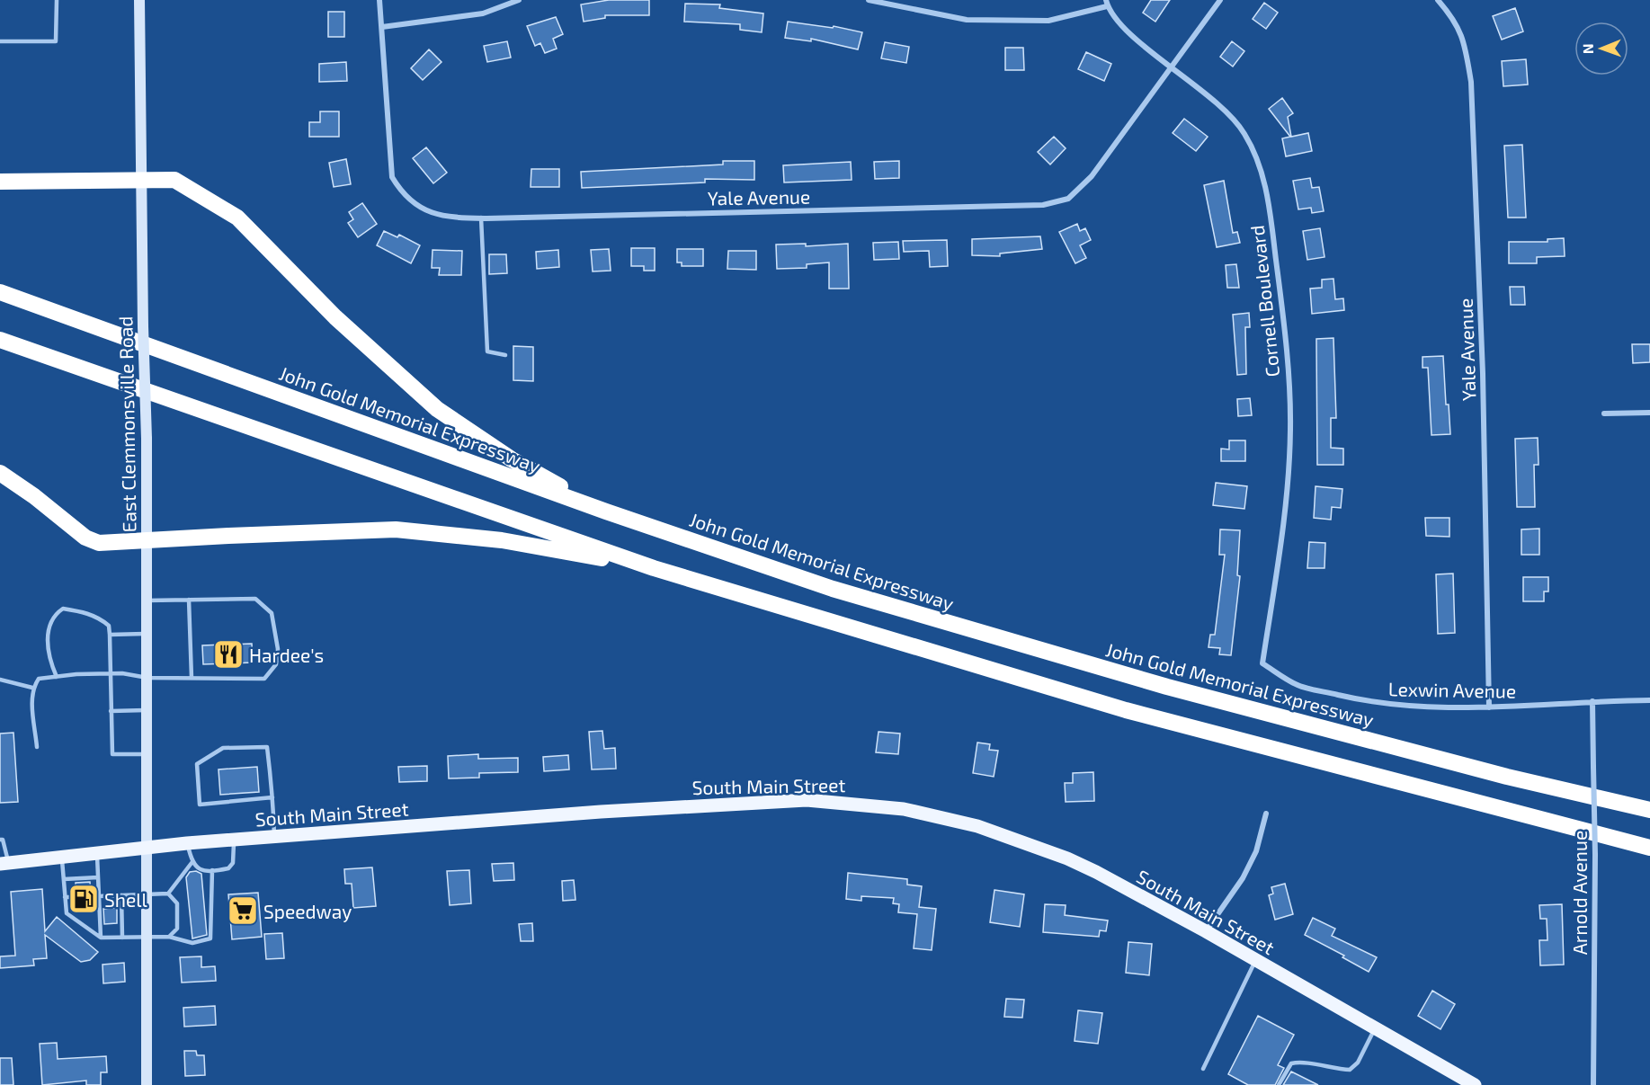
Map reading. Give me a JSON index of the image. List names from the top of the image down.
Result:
{
  "streets": {
    "highway": ["John Gold Memorial Expressway"],
    "main road": ["East Clemmonsville Road", "South Main Street"],
    "street": [
      "Yale Avenue",
      "Cornell Boulevard",
      "Lexwin Avenue",
      "Arnold Avenue"
    ]
  },
  "crossings": [
    ["Yale Avenue", "Cornell Boulevard"],
    ["Yale Avenue", "Lexwin Avenue"],
    ["Cornell Boulevard", "Lexwin Avenue"],
    ["East Clemmonsville Road", "South Main Street"],
    ["Lexwin Avenue", "Arnold Avenue"]
  ],
  "places": {
    "restaurant": ["Hardee's"],
    "fuel station": ["Shell"],
    "supermarket": ["Speedway"]
  },
  "north": "left"
}
